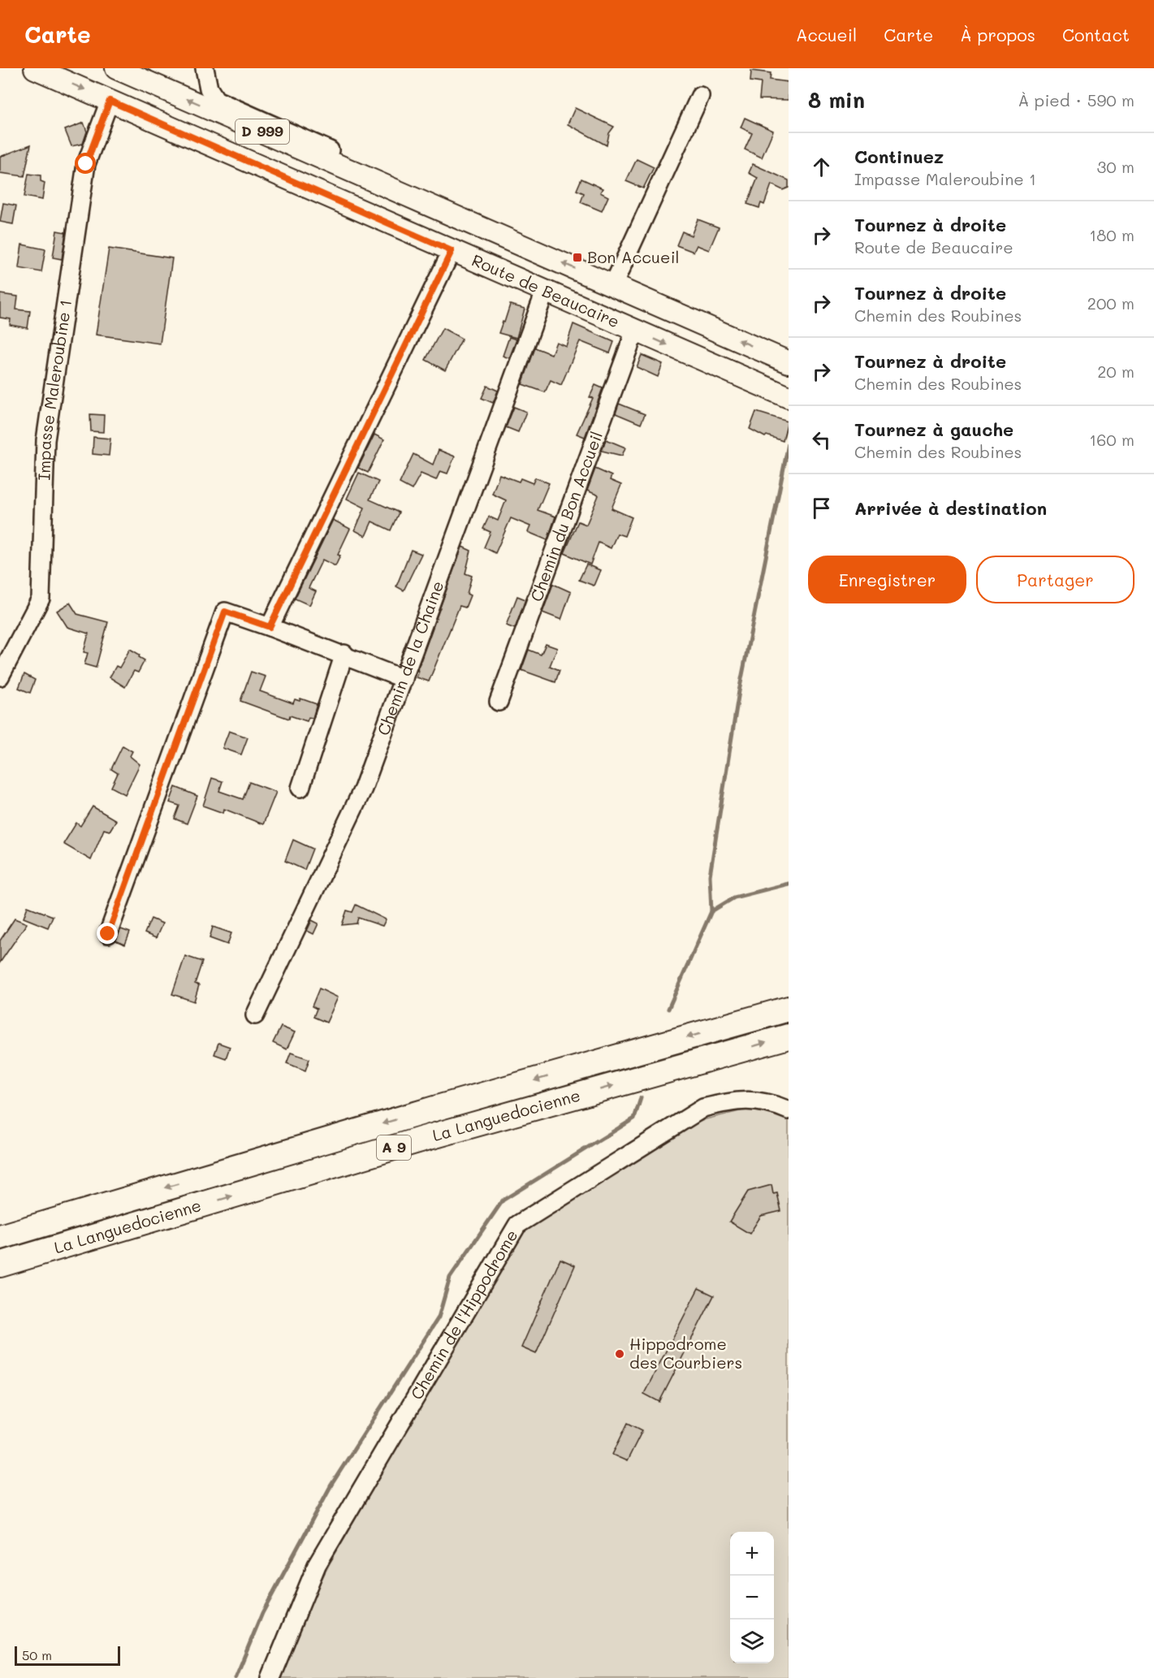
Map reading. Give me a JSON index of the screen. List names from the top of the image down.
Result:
{
  "streets": {
    "highway": ["La Languedocienne", "A 9"],
    "main road": ["D 999", "Route de Beaucaire"],
    "street": [
      "Impasse Maleroubine 1",
      "Chemin du Bon Accueil",
      "Chemin de la Chaine",
      "Chemin de l'Hippodrome"
    ]
  },
  "crossings": [
    ["Route de Beaucaire", "Impasse Maleroubine 1"],
    ["Route de Beaucaire", "Chemin du Bon Accueil"],
    ["Route de Beaucaire", "Chemin de la Chaine"]
  ],
  "places": {
    "transit": ["Bon Accueil"],
    "other": ["Hippodrome des Courbiers"]
  },
  "scale_bar": "50 m",
  "page": {
    "header": "Carte",
    "nav": [
      "Accueil",
      "Carte",
      "À propos",
      "Contact"
    ],
    "heading": ["8 min", "À pied · 590 m"],
    "list": [
      ["Continuez", "Impasse Maleroubine 1", "30 m"],
      ["Tournez à droite", "Route de Beaucaire", "180 m"],
      ["Tournez à droite", "Chemin des Roubines", "200 m"],
      ["Tournez à droite", "Chemin des Roubines", "20 m"],
      ["Tournez à gauche", "Chemin des Roubines", "160 m"],
      "Arrivée à destination"
    ],
    "buttons": ["Enregistrer", "Partager"],
    "map_buttons": ["+", "−"],
    "scale": "50 m"
  }
}
